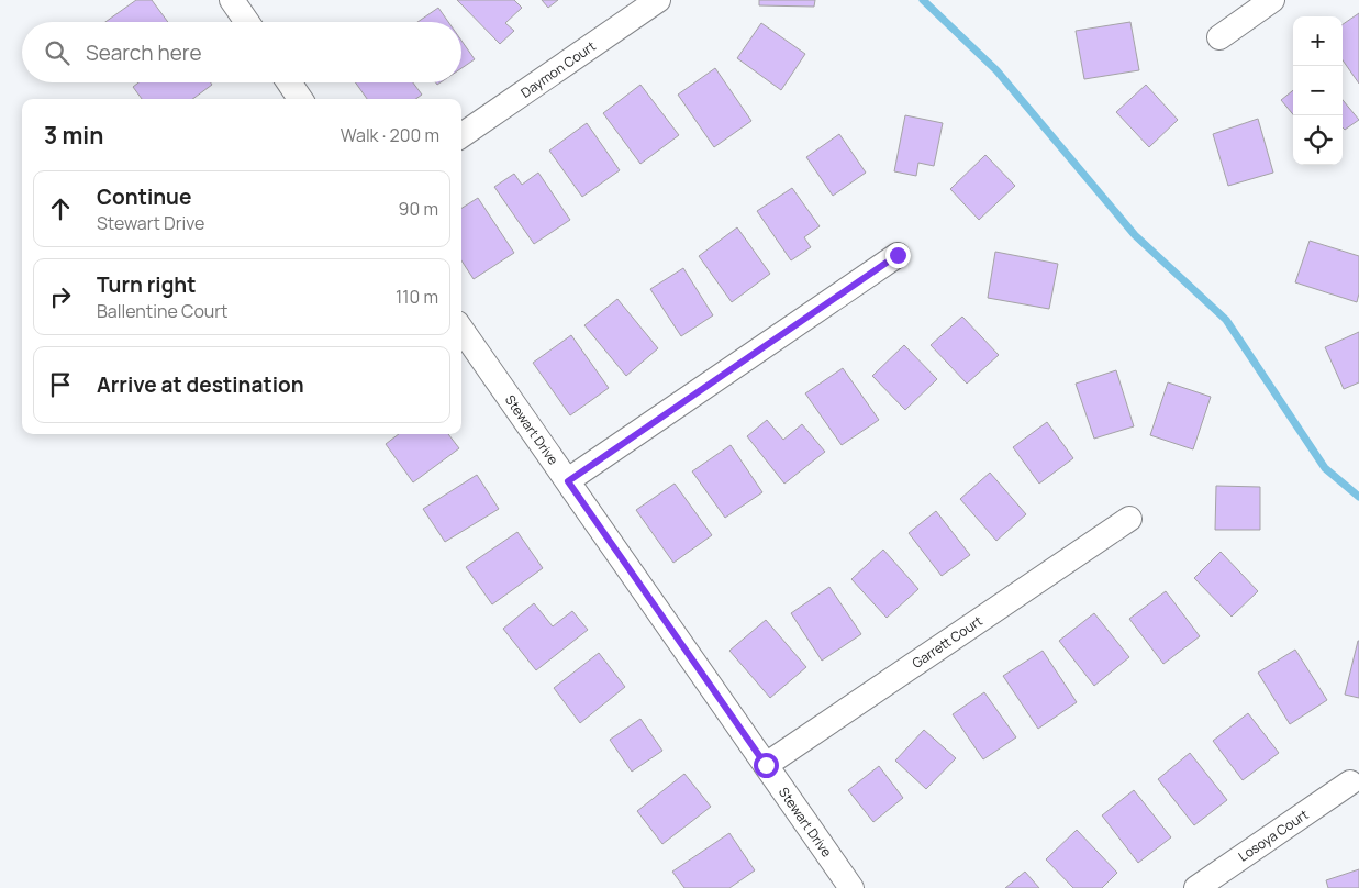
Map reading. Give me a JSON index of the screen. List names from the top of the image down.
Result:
{
  "streets": {
    "street": [
      "Daymon Court",
      "Stewart Drive",
      "Garrett Court",
      "Losoya Court"
    ]
  },
  "crossings": [
    ["Stewart Drive", "Garrett Court"]
  ],
  "page": {
    "map_buttons": ["+", "−"],
    "search": "Search here",
    "heading": ["3 min", "Walk · 200 m"],
    "list": [
      ["Continue", "Stewart Drive", "90 m"],
      ["Turn right", "Ballentine Court", "110 m"],
      "Arrive at destination"
    ]
  }
}
